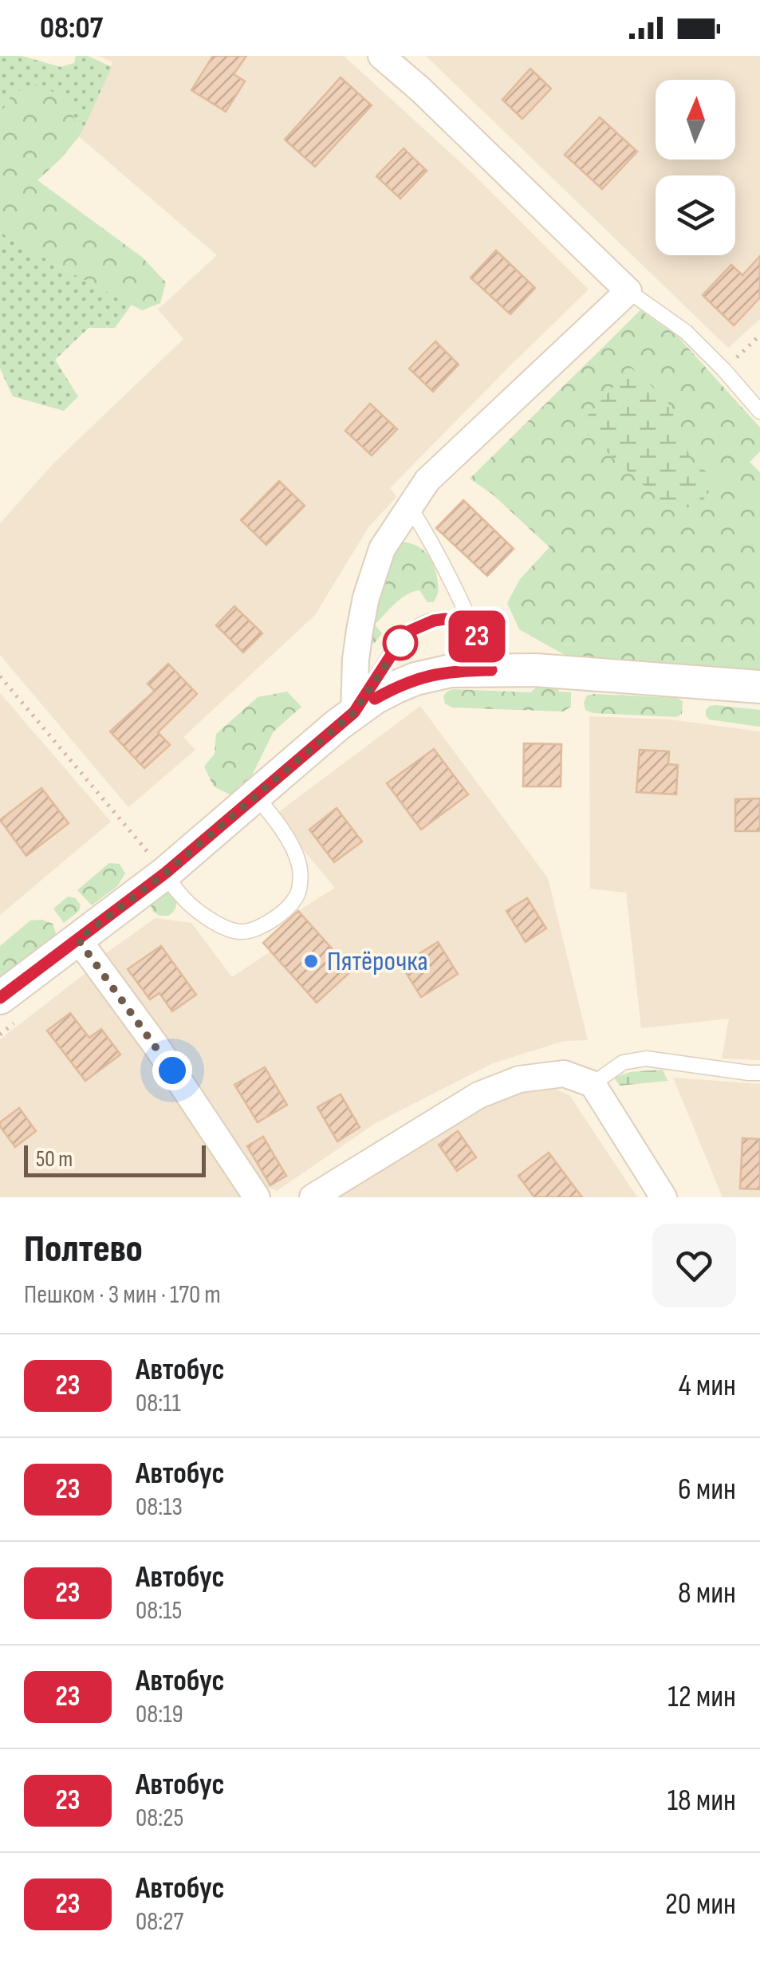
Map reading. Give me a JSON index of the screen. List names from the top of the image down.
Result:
{
  "places": ["Пятёрочка"],
  "lines": ["bus line 23"],
  "scale_bar": "50 m",
  "north": "top",
  "page": {
    "status": "08:07",
    "on_map": "23",
    "scale": "50 m",
    "heading": ["Полтево", "Пешком · 3 мин · 170 m"],
    "list": [
      {
        "mark": "23",
        "name": "Автобус",
        "note": "08:11",
        "value": "4 мин"
      },
      {
        "mark": "23",
        "name": "Автобус",
        "note": "08:13",
        "value": "6 мин"
      },
      {
        "mark": "23",
        "name": "Автобус",
        "note": "08:15",
        "value": "8 мин"
      },
      {
        "mark": "23",
        "name": "Автобус",
        "note": "08:19",
        "value": "12 мин"
      },
      {
        "mark": "23",
        "name": "Автобус",
        "note": "08:25",
        "value": "18 мин"
      },
      {
        "mark": "23",
        "name": "Автобус",
        "note": "08:27",
        "value": "20 мин"
      }
    ]
  }
}
